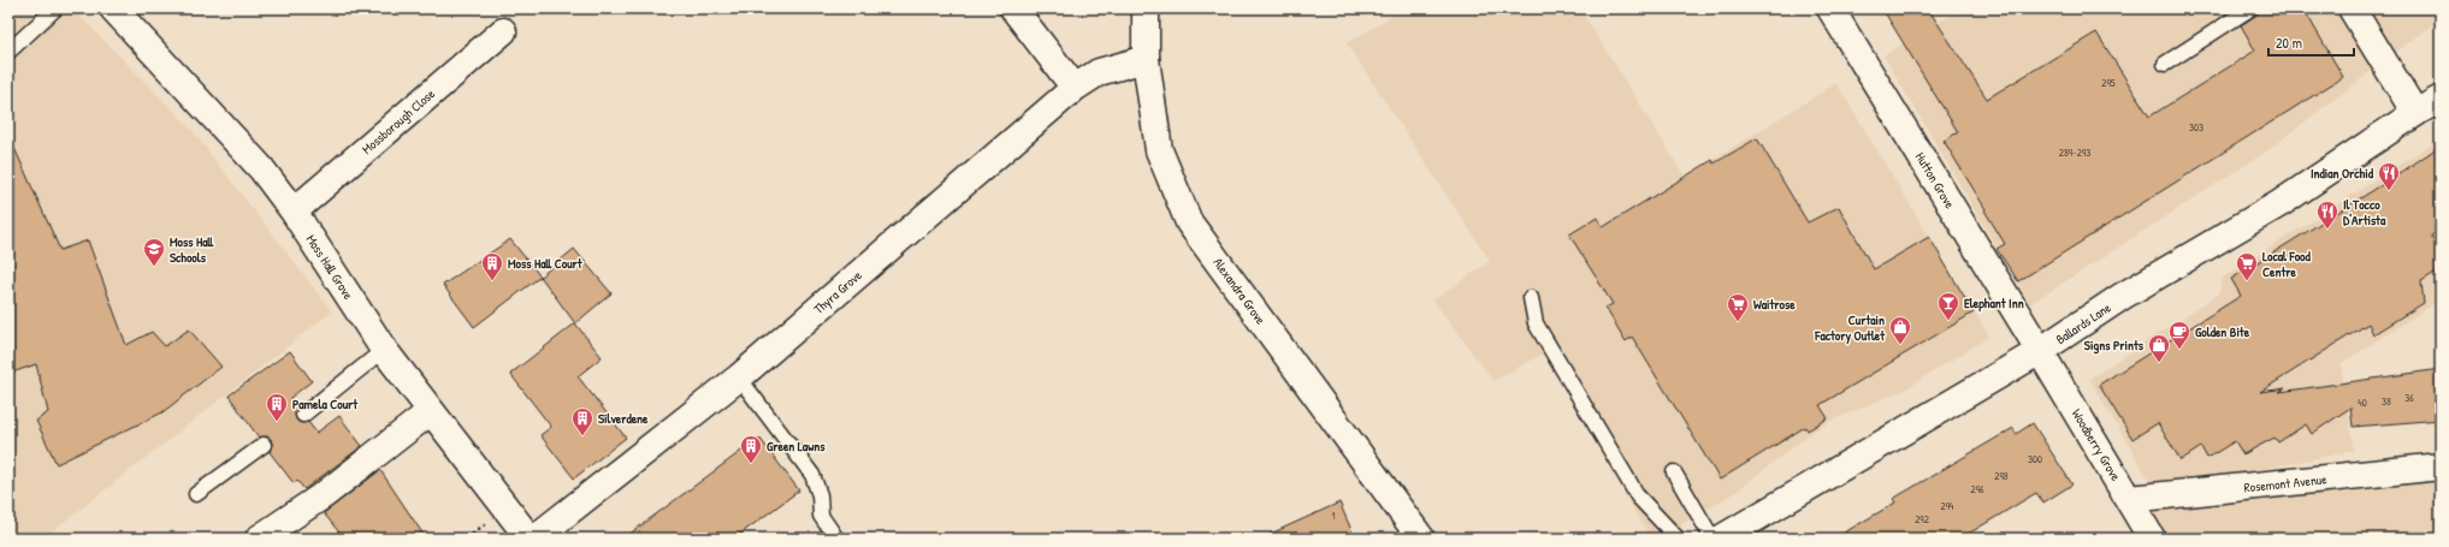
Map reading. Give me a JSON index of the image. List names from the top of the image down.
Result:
{
  "streets": {
    "street": [
      "Mossborough Close",
      "Hutton Grove",
      "Moss Hall Grove",
      "Alexandra Grove",
      "Thyra Grove",
      "Ballards Lane",
      "Woodberry Grove",
      "Rosemont Avenue"
    ]
  },
  "crossings": [
    ["Mossborough Close", "Moss Hall Grove"],
    ["Hutton Grove", "Ballards Lane"],
    ["Hutton Grove", "Woodberry Grove"],
    ["Alexandra Grove", "Thyra Grove"],
    ["Ballards Lane", "Woodberry Grove"],
    ["Woodberry Grove", "Rosemont Avenue"]
  ],
  "places": {
    "restaurant": ["Indian Orchid", "Il Tocco D'Artista"],
    "school or university": ["Moss Hall Schools"],
    "building": [
      "Moss Hall Court",
      "Pamela Court",
      "Silverdene",
      "Green Lawns"
    ],
    "supermarket": ["Local Food Centre", "Waitrose"],
    "bar": ["Elephant Inn"],
    "shop": ["Curtain Factory Outlet", "Signs Prints"],
    "cafe": ["Golden Bite"]
  },
  "house_numbers": [
    "295",
    "303",
    "289-293",
    "36",
    "38",
    "40",
    "300",
    "298",
    "296",
    "294",
    "1",
    "292"
  ],
  "scale_bar": "20 m"
}
